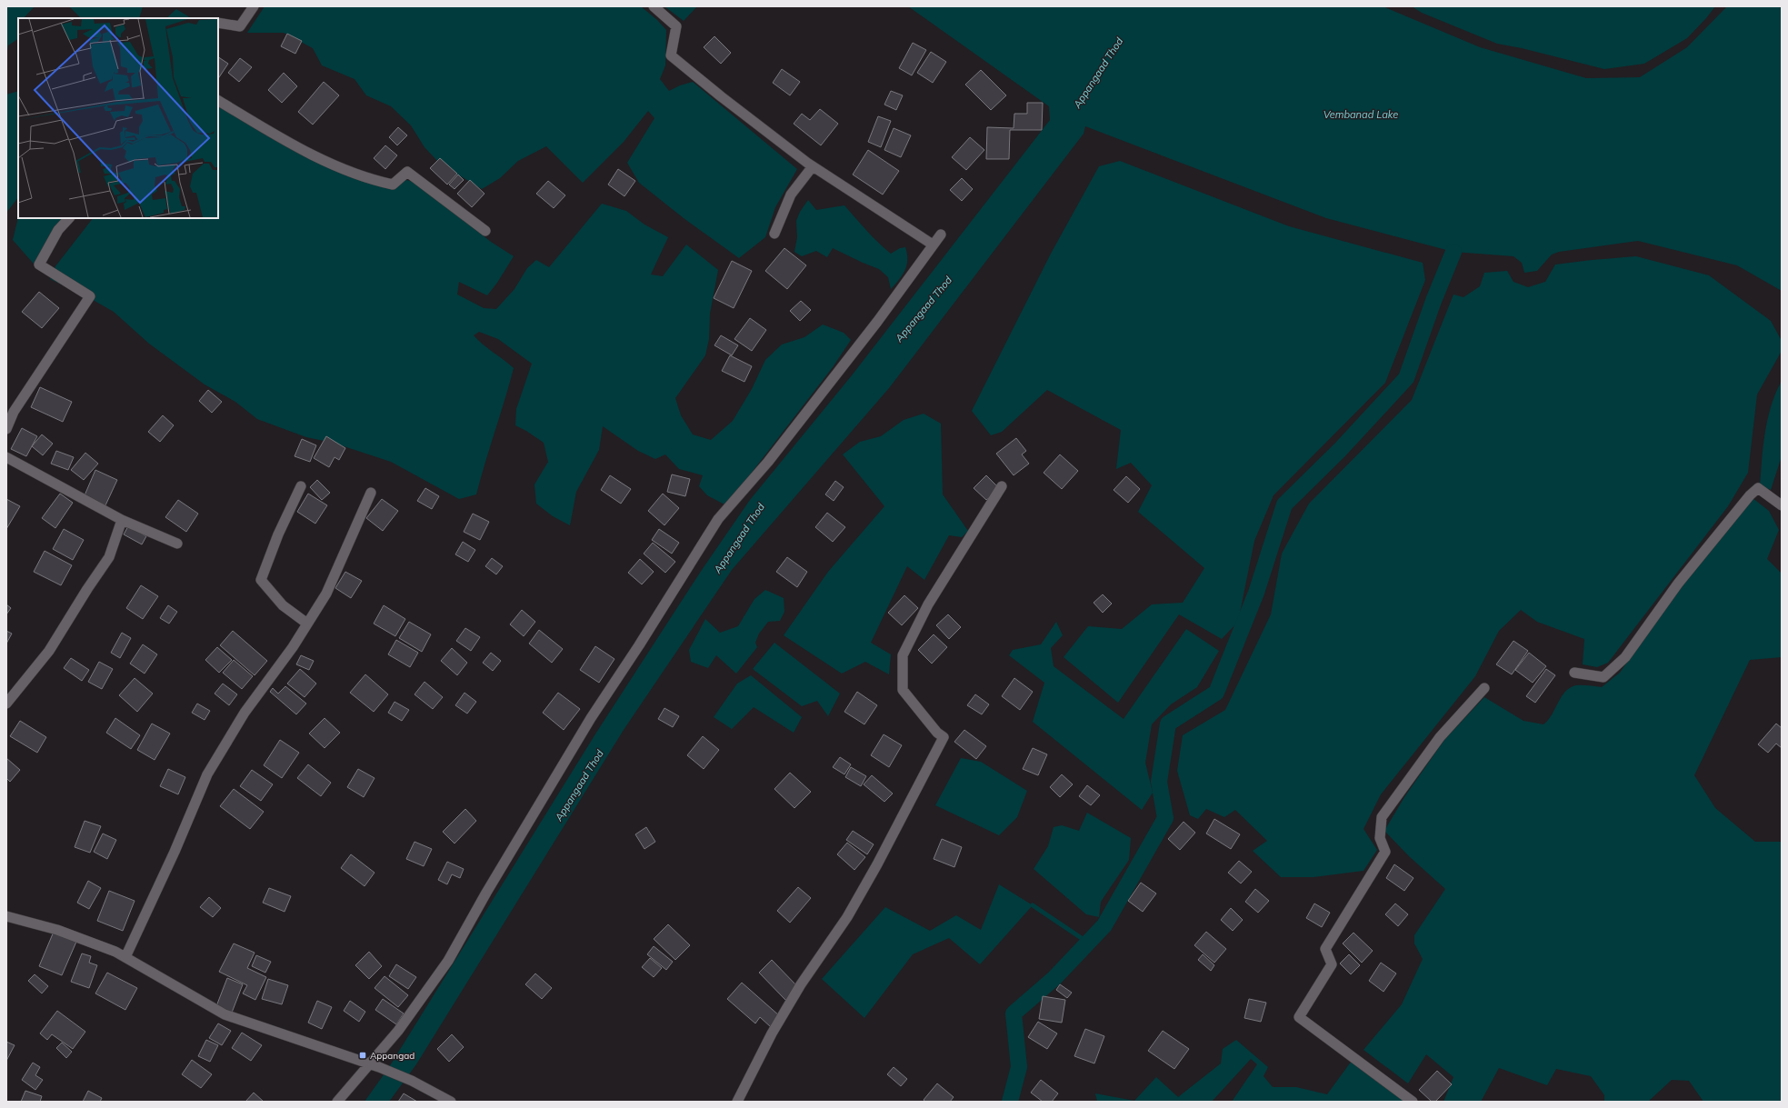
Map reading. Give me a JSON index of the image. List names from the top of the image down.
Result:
{
  "water": ["Appangaad Thod", "Vembanad Lake"],
  "places": {
    "transit": ["Appangad"]
  }
}
